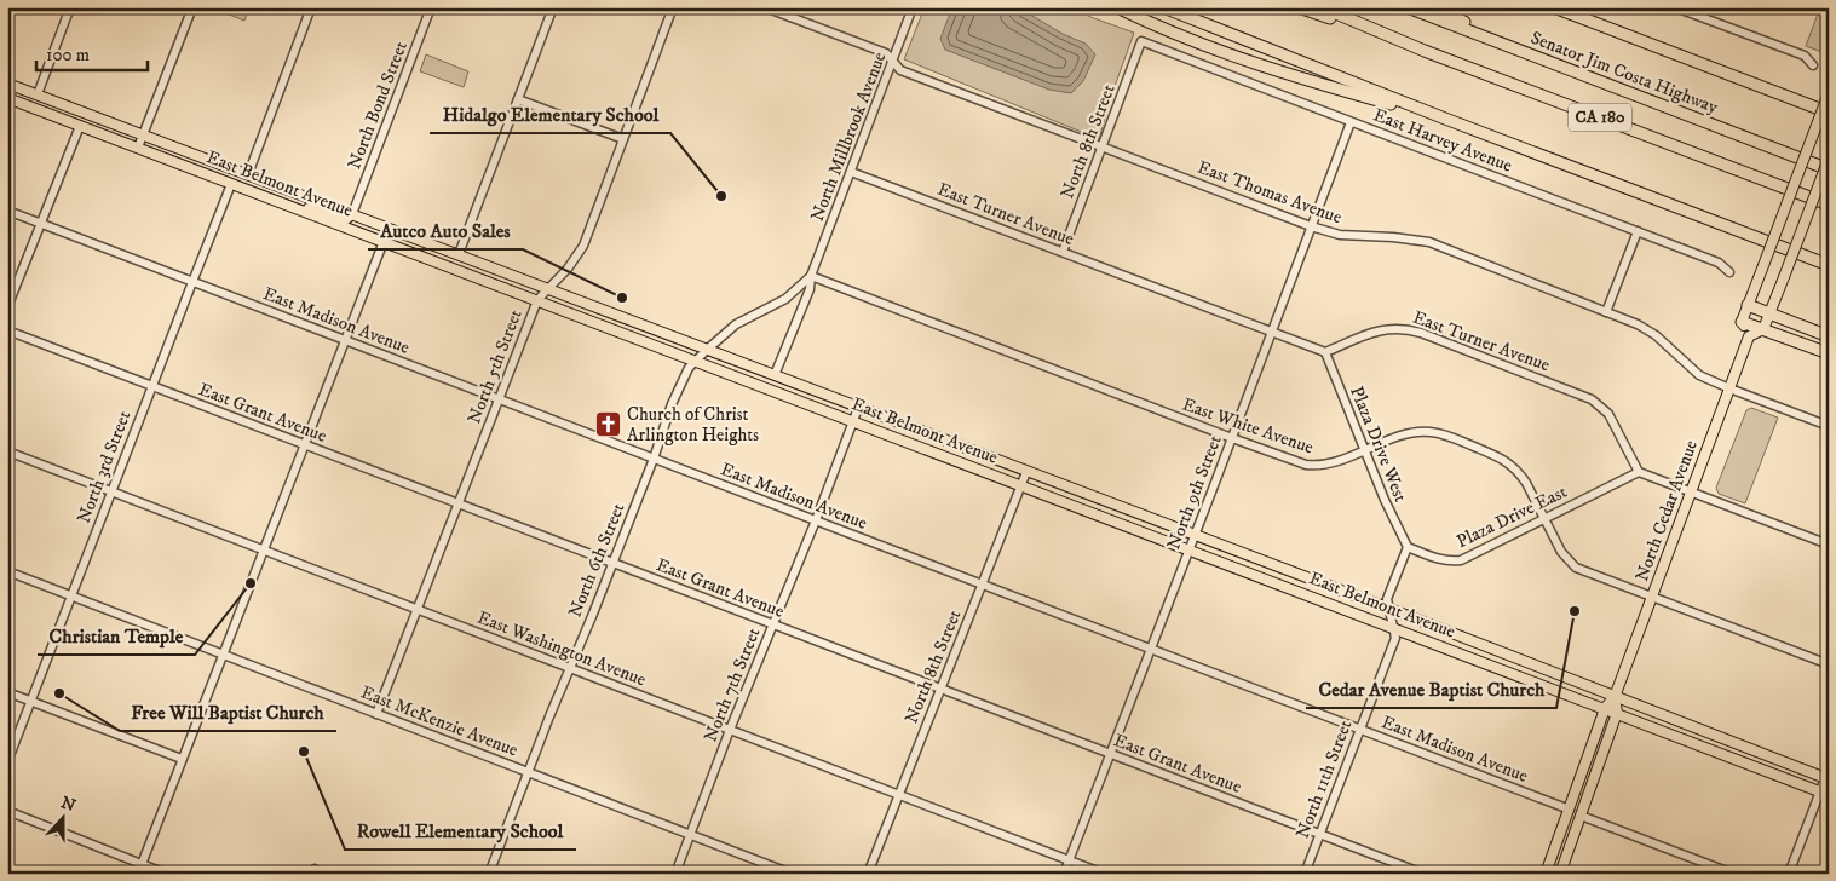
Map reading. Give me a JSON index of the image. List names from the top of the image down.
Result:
{
  "streets": {
    "highway": ["Senator Jim Costa Highway", "CA 180"],
    "main road": ["East Belmont Avenue", "North Cedar Avenue"],
    "street": [
      "North Bond Street",
      "North Millbrook Avenue",
      "East Harvey Avenue",
      "North 8th Street",
      "East Thomas Avenue",
      "East Turner Avenue",
      "East Madison Avenue",
      "North 5th Street",
      "East Grant Avenue",
      "East White Avenue",
      "Plaza Drive West",
      "North 3rd Street",
      "North 9th Street",
      "Plaza Drive East",
      "North 6th Street",
      "East Washington Avenue",
      "North 7th Street",
      "East McKenzie Avenue",
      "North 11th Street"
    ]
  },
  "crossings": [
    ["North Bond Street", "East Belmont Avenue"],
    ["North Millbrook Avenue", "East Belmont Avenue"],
    ["North Millbrook Avenue", "East Thomas Avenue"],
    ["North Millbrook Avenue", "East Turner Avenue"],
    ["North Millbrook Avenue", "East White Avenue"],
    ["North Millbrook Avenue", "North 6th Street"],
    ["East Harvey Avenue", "North 8th Street"],
    ["East Harvey Avenue", "North 9th Street"],
    ["North 8th Street", "East Belmont Avenue"],
    ["North 8th Street", "East Thomas Avenue"],
    ["North 8th Street", "East Turner Avenue"],
    ["North 8th Street", "East Madison Avenue"],
    ["North 8th Street", "East Grant Avenue"],
    ["North 8th Street", "East Washington Avenue"],
    ["East Belmont Avenue", "North 5th Street"],
    ["East Belmont Avenue", "North 3rd Street"],
    ["East Belmont Avenue", "North 9th Street"],
    ["East Belmont Avenue", "North Cedar Avenue"],
    ["East Belmont Avenue", "North 6th Street"],
    ["East Belmont Avenue", "North 7th Street"],
    ["East Belmont Avenue", "North 11th Street"],
    ["East Thomas Avenue", "North 9th Street"],
    ["East Thomas Avenue", "North Cedar Avenue"],
    ["East Turner Avenue", "Plaza Drive West"],
    ["East Turner Avenue", "North 9th Street"],
    ["East Turner Avenue", "Plaza Drive East"],
    ["East Madison Avenue", "North 5th Street"],
    ["East Madison Avenue", "North 3rd Street"],
    ["East Madison Avenue", "North 9th Street"],
    ["East Madison Avenue", "North Cedar Avenue"],
    ["East Madison Avenue", "North 6th Street"],
    ["East Madison Avenue", "North 7th Street"],
    ["East Madison Avenue", "North 11th Street"],
    ["North 5th Street", "East Grant Avenue"],
    ["North 5th Street", "East Washington Avenue"],
    ["North 5th Street", "East McKenzie Avenue"],
    ["East Grant Avenue", "North 3rd Street"],
    ["East Grant Avenue", "North 9th Street"],
    ["East Grant Avenue", "North 6th Street"],
    ["East Grant Avenue", "North 7th Street"],
    ["East Grant Avenue", "North 11th Street"],
    ["East White Avenue", "Plaza Drive West"],
    ["East White Avenue", "North 9th Street"],
    ["East White Avenue", "North Cedar Avenue"],
    ["East White Avenue", "Plaza Drive East"],
    ["Plaza Drive West", "Plaza Drive East"],
    ["North 3rd Street", "East Washington Avenue"],
    ["North 3rd Street", "East McKenzie Avenue"],
    ["North 9th Street", "East Washington Avenue"],
    ["North 6th Street", "East Washington Avenue"],
    ["North 6th Street", "East McKenzie Avenue"],
    ["East Washington Avenue", "North 7th Street"],
    ["North 7th Street", "East McKenzie Avenue"]
  ],
  "places": {
    "other": [
      "Hidalgo Elementary School",
      "Autco Auto Sales",
      "Christian Temple",
      "Cedar Avenue Baptist Church",
      "Free Will Baptist Church",
      "Rowell Elementary School"
    ],
    "church": ["Church of Christ Arlington Heights"]
  },
  "scale_bar": "100 m",
  "north": "top"
}
